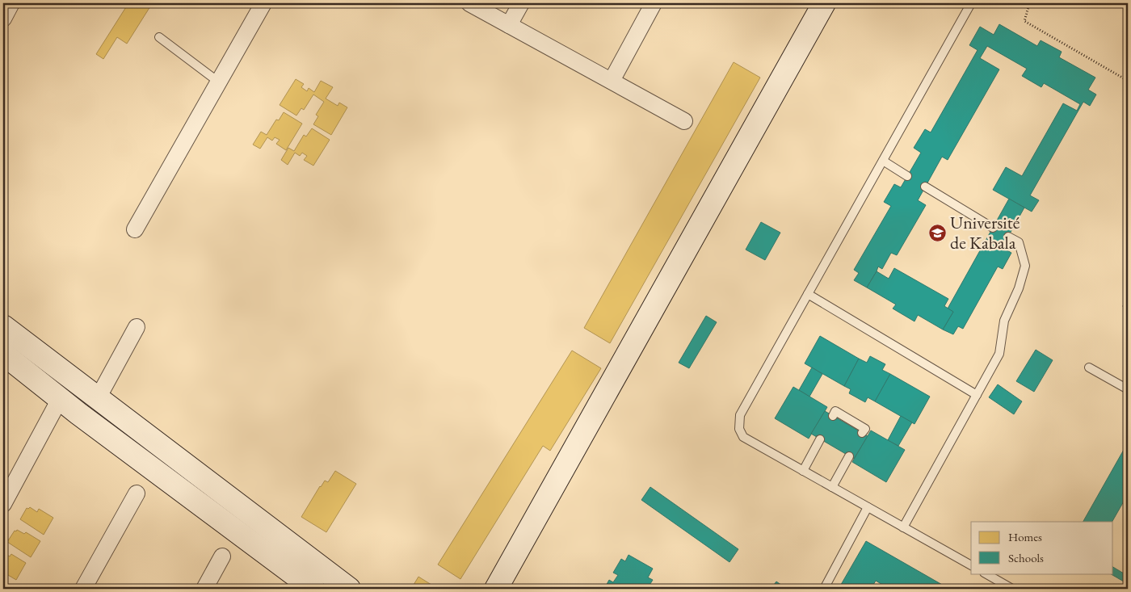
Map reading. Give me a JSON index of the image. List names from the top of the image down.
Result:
{
  "places": {
    "school or university": ["Université de Kabala"]
  },
  "legend": ["Homes", "Schools"]
}
